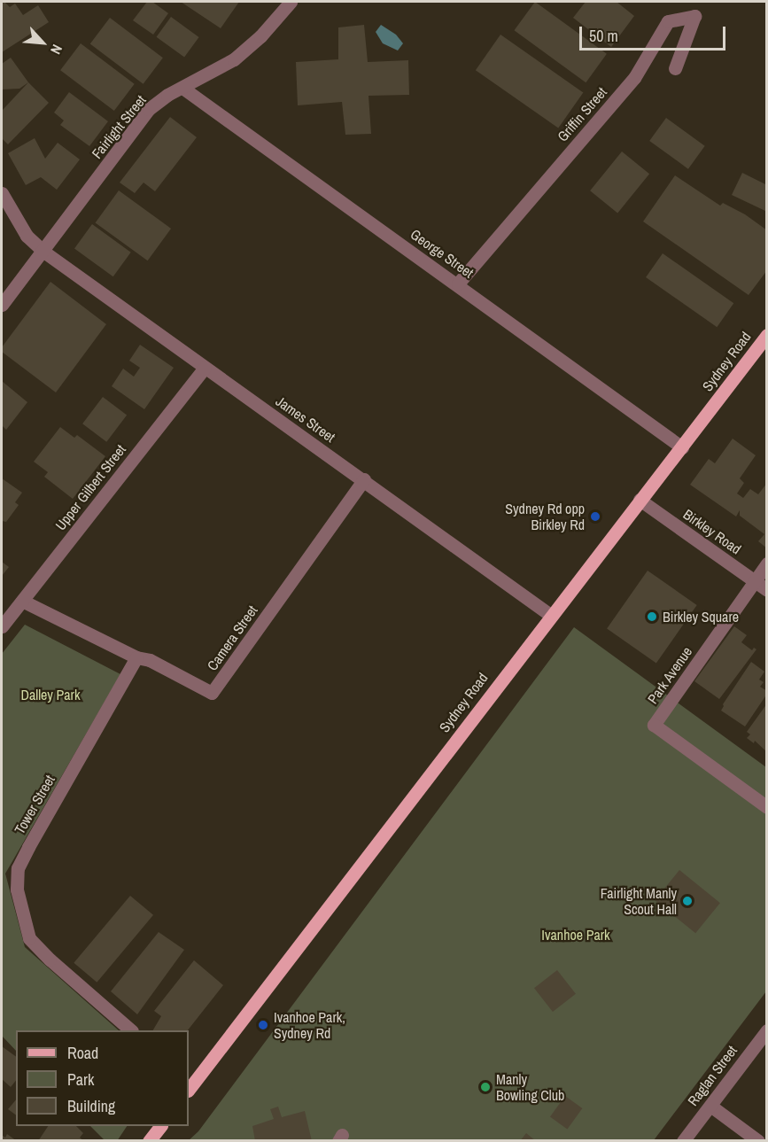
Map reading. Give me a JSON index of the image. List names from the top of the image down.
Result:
{
  "streets": {
    "main road": ["Sydney Road"],
    "street": [
      "Griffin Street",
      "Fairlight Street",
      "George Street",
      "James Street",
      "Upper Gilbert Street",
      "Birkley Road",
      "Camera Street",
      "Park Avenue",
      "Tower Street",
      "Raglan Street"
    ]
  },
  "crossings": [
    ["Griffin Street", "George Street"],
    ["Fairlight Street", "George Street"],
    ["Fairlight Street", "James Street"],
    ["George Street", "Sydney Road"],
    ["Sydney Road", "James Street"],
    ["Sydney Road", "Birkley Road"],
    ["James Street", "Upper Gilbert Street"],
    ["James Street", "Camera Street"],
    ["Upper Gilbert Street", "Camera Street"],
    ["Birkley Road", "Park Avenue"],
    ["Camera Street", "Tower Street"]
  ],
  "parks": ["Dalley Park", "Ivanhoe Park"],
  "places": [
    "Sydney Rd opp Birkley Rd",
    "Birkley Square",
    "Fairlight Manly Scout Hall",
    "Ivanhoe Park, Sydney Rd",
    "Manly Bowling Club"
  ],
  "legend": ["Road", "Park", "Building"],
  "scale_bar": "50 m",
  "north": "bottom right"
}
